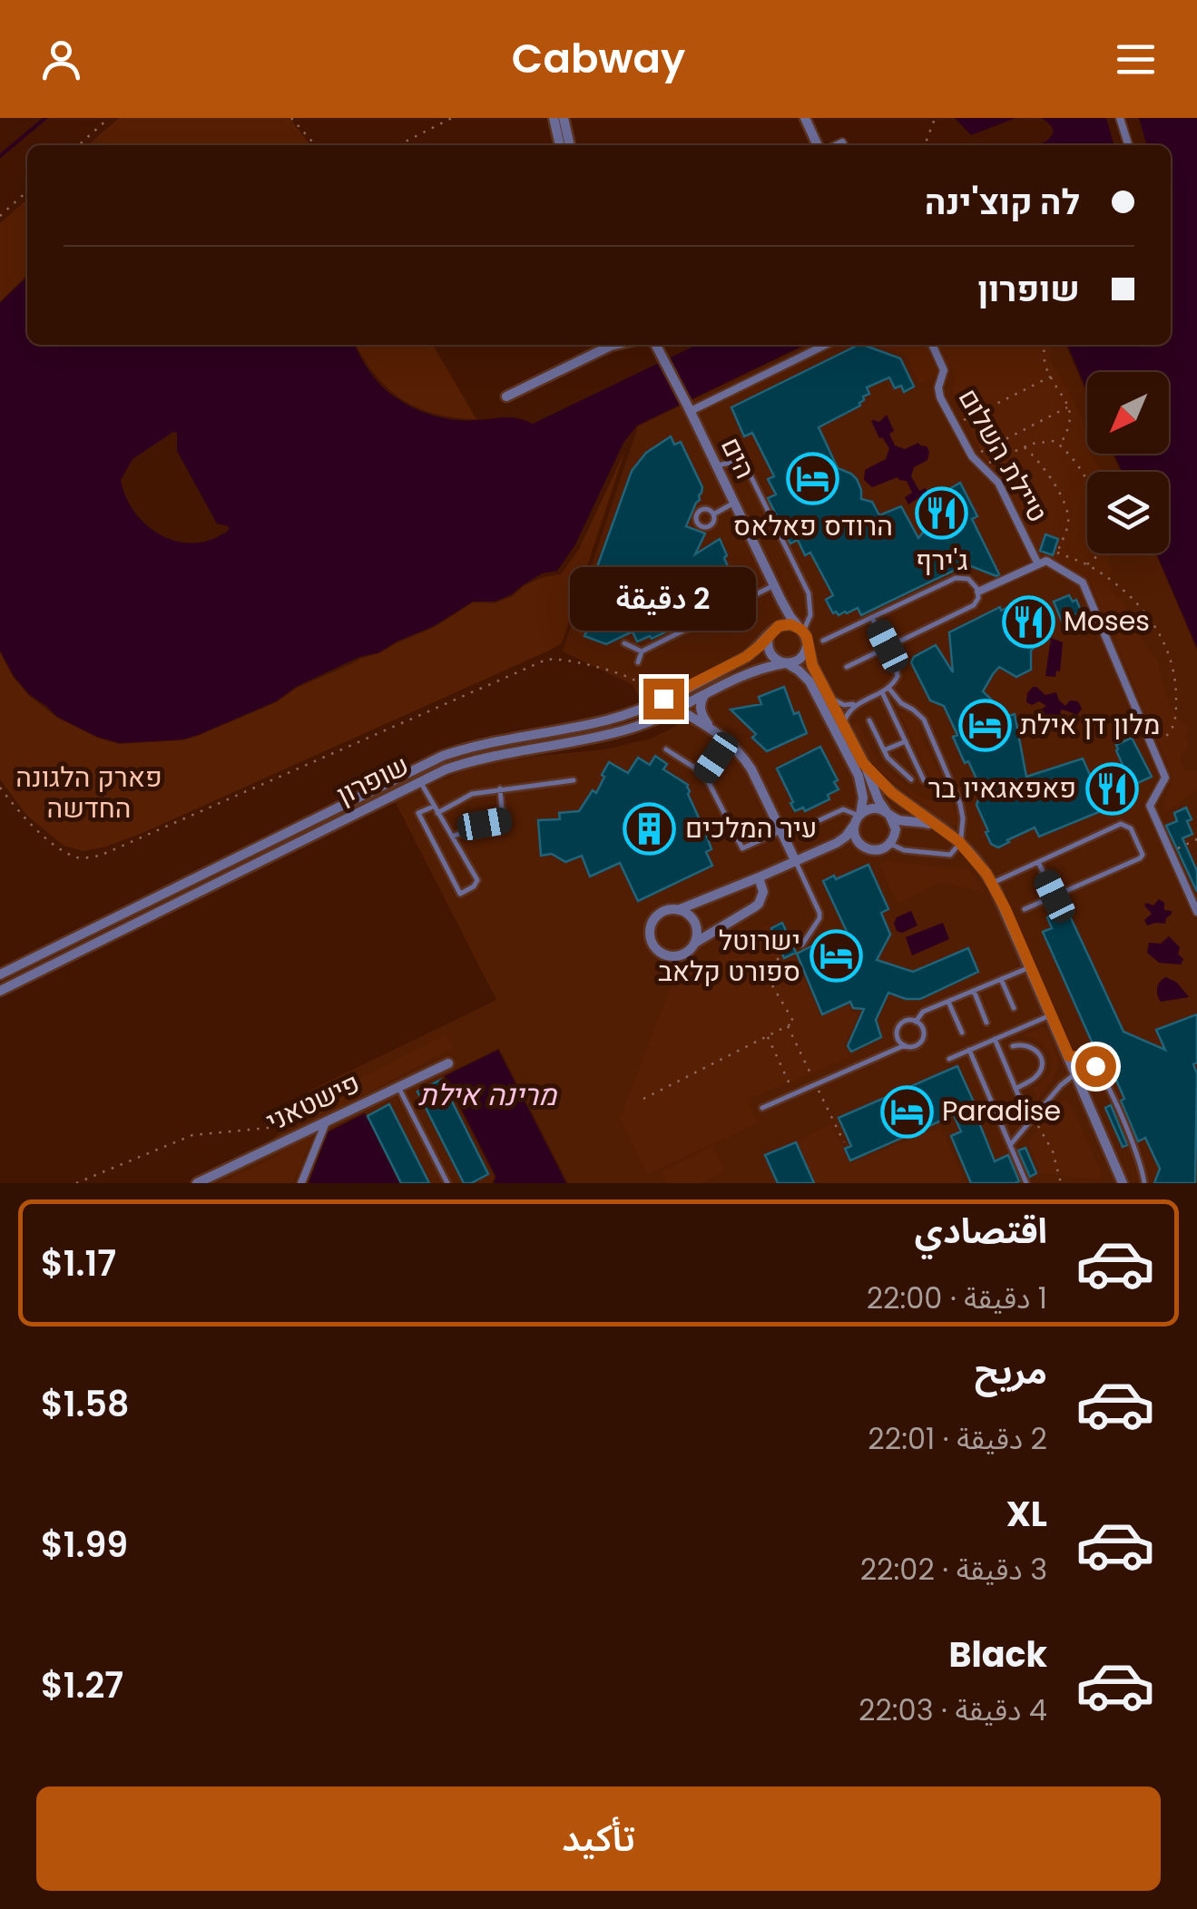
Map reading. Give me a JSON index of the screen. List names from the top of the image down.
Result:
{
  "streets": {
    "street": [
      "טיילת השלום",
      "הים",
      "שופרון",
      "פישטאני"
    ]
  },
  "crossings": [
    ["הים", "שופרון"]
  ],
  "water": ["מרינה אילת"],
  "parks": ["פארק הלגונה החדשה"],
  "places": {
    "hotel": [
      "הרודס פאלאס",
      "מלון דן אילת",
      "ישרוטל ספורט קלאב",
      "Paradise"
    ],
    "restaurant": ["ג'ירף", "Moses", "פאפאגאיו בר"],
    "building": ["עיר המלכים"]
  },
  "north": "bottom left",
  "page": {
    "header": "Cabway",
    "banner": ["לה קוצ'ינה", "שופרון"],
    "bubble": "2 دقيقة",
    "list": [
      {
        "name": "اقتصادي",
        "note": "1 دقيقة · 22:00",
        "value": "$1.17"
      },
      {
        "name": "مريح",
        "note": "2 دقيقة · 22:01",
        "value": "$1.58"
      },
      {
        "name": "XL",
        "note": "3 دقيقة · 22:02",
        "value": "$1.99"
      },
      {
        "name": "Black",
        "note": "4 دقيقة · 22:03",
        "value": "$1.27"
      }
    ],
    "buttons": "تأكيد"
  }
}
